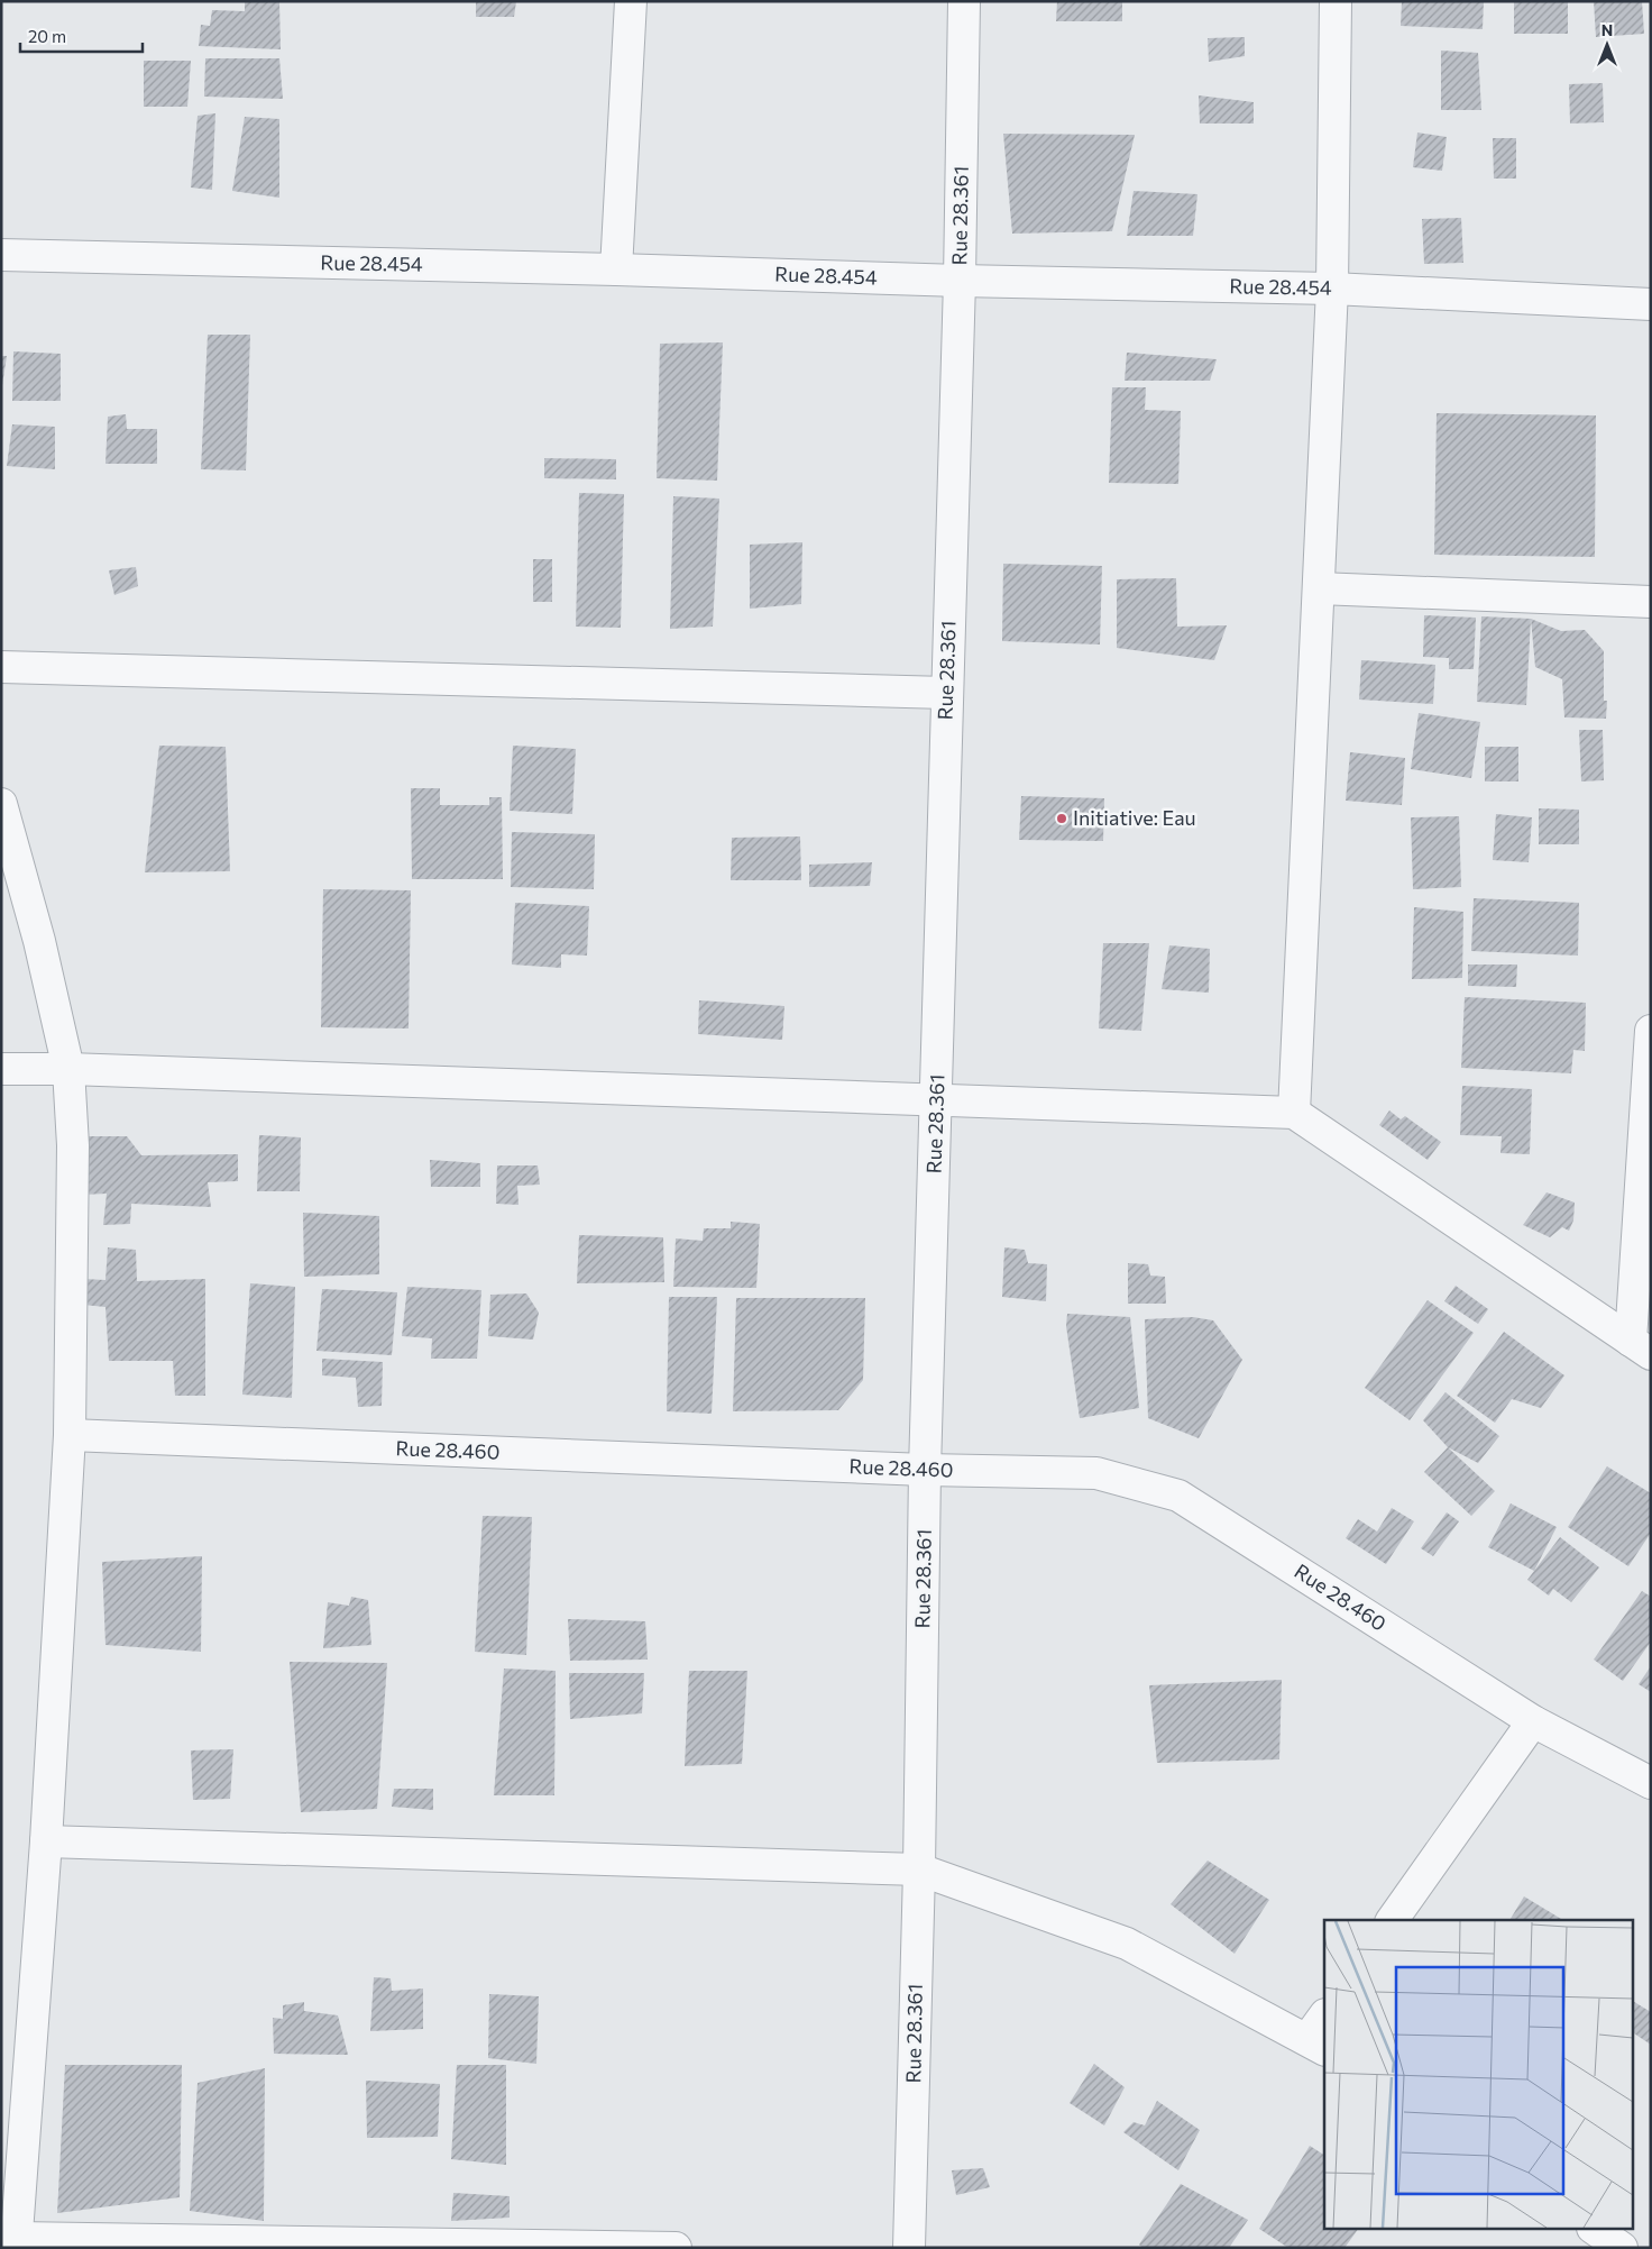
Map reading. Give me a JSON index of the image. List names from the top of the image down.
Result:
{
  "streets": {
    "street": ["Rue 28.361", "Rue 28.454", "Rue 28.460"]
  },
  "crossings": [
    ["Rue 28.361", "Rue 28.454"],
    ["Rue 28.361", "Rue 28.460"]
  ],
  "places": ["Initiative: Eau"],
  "scale_bar": "20 m",
  "north": "top"
}
